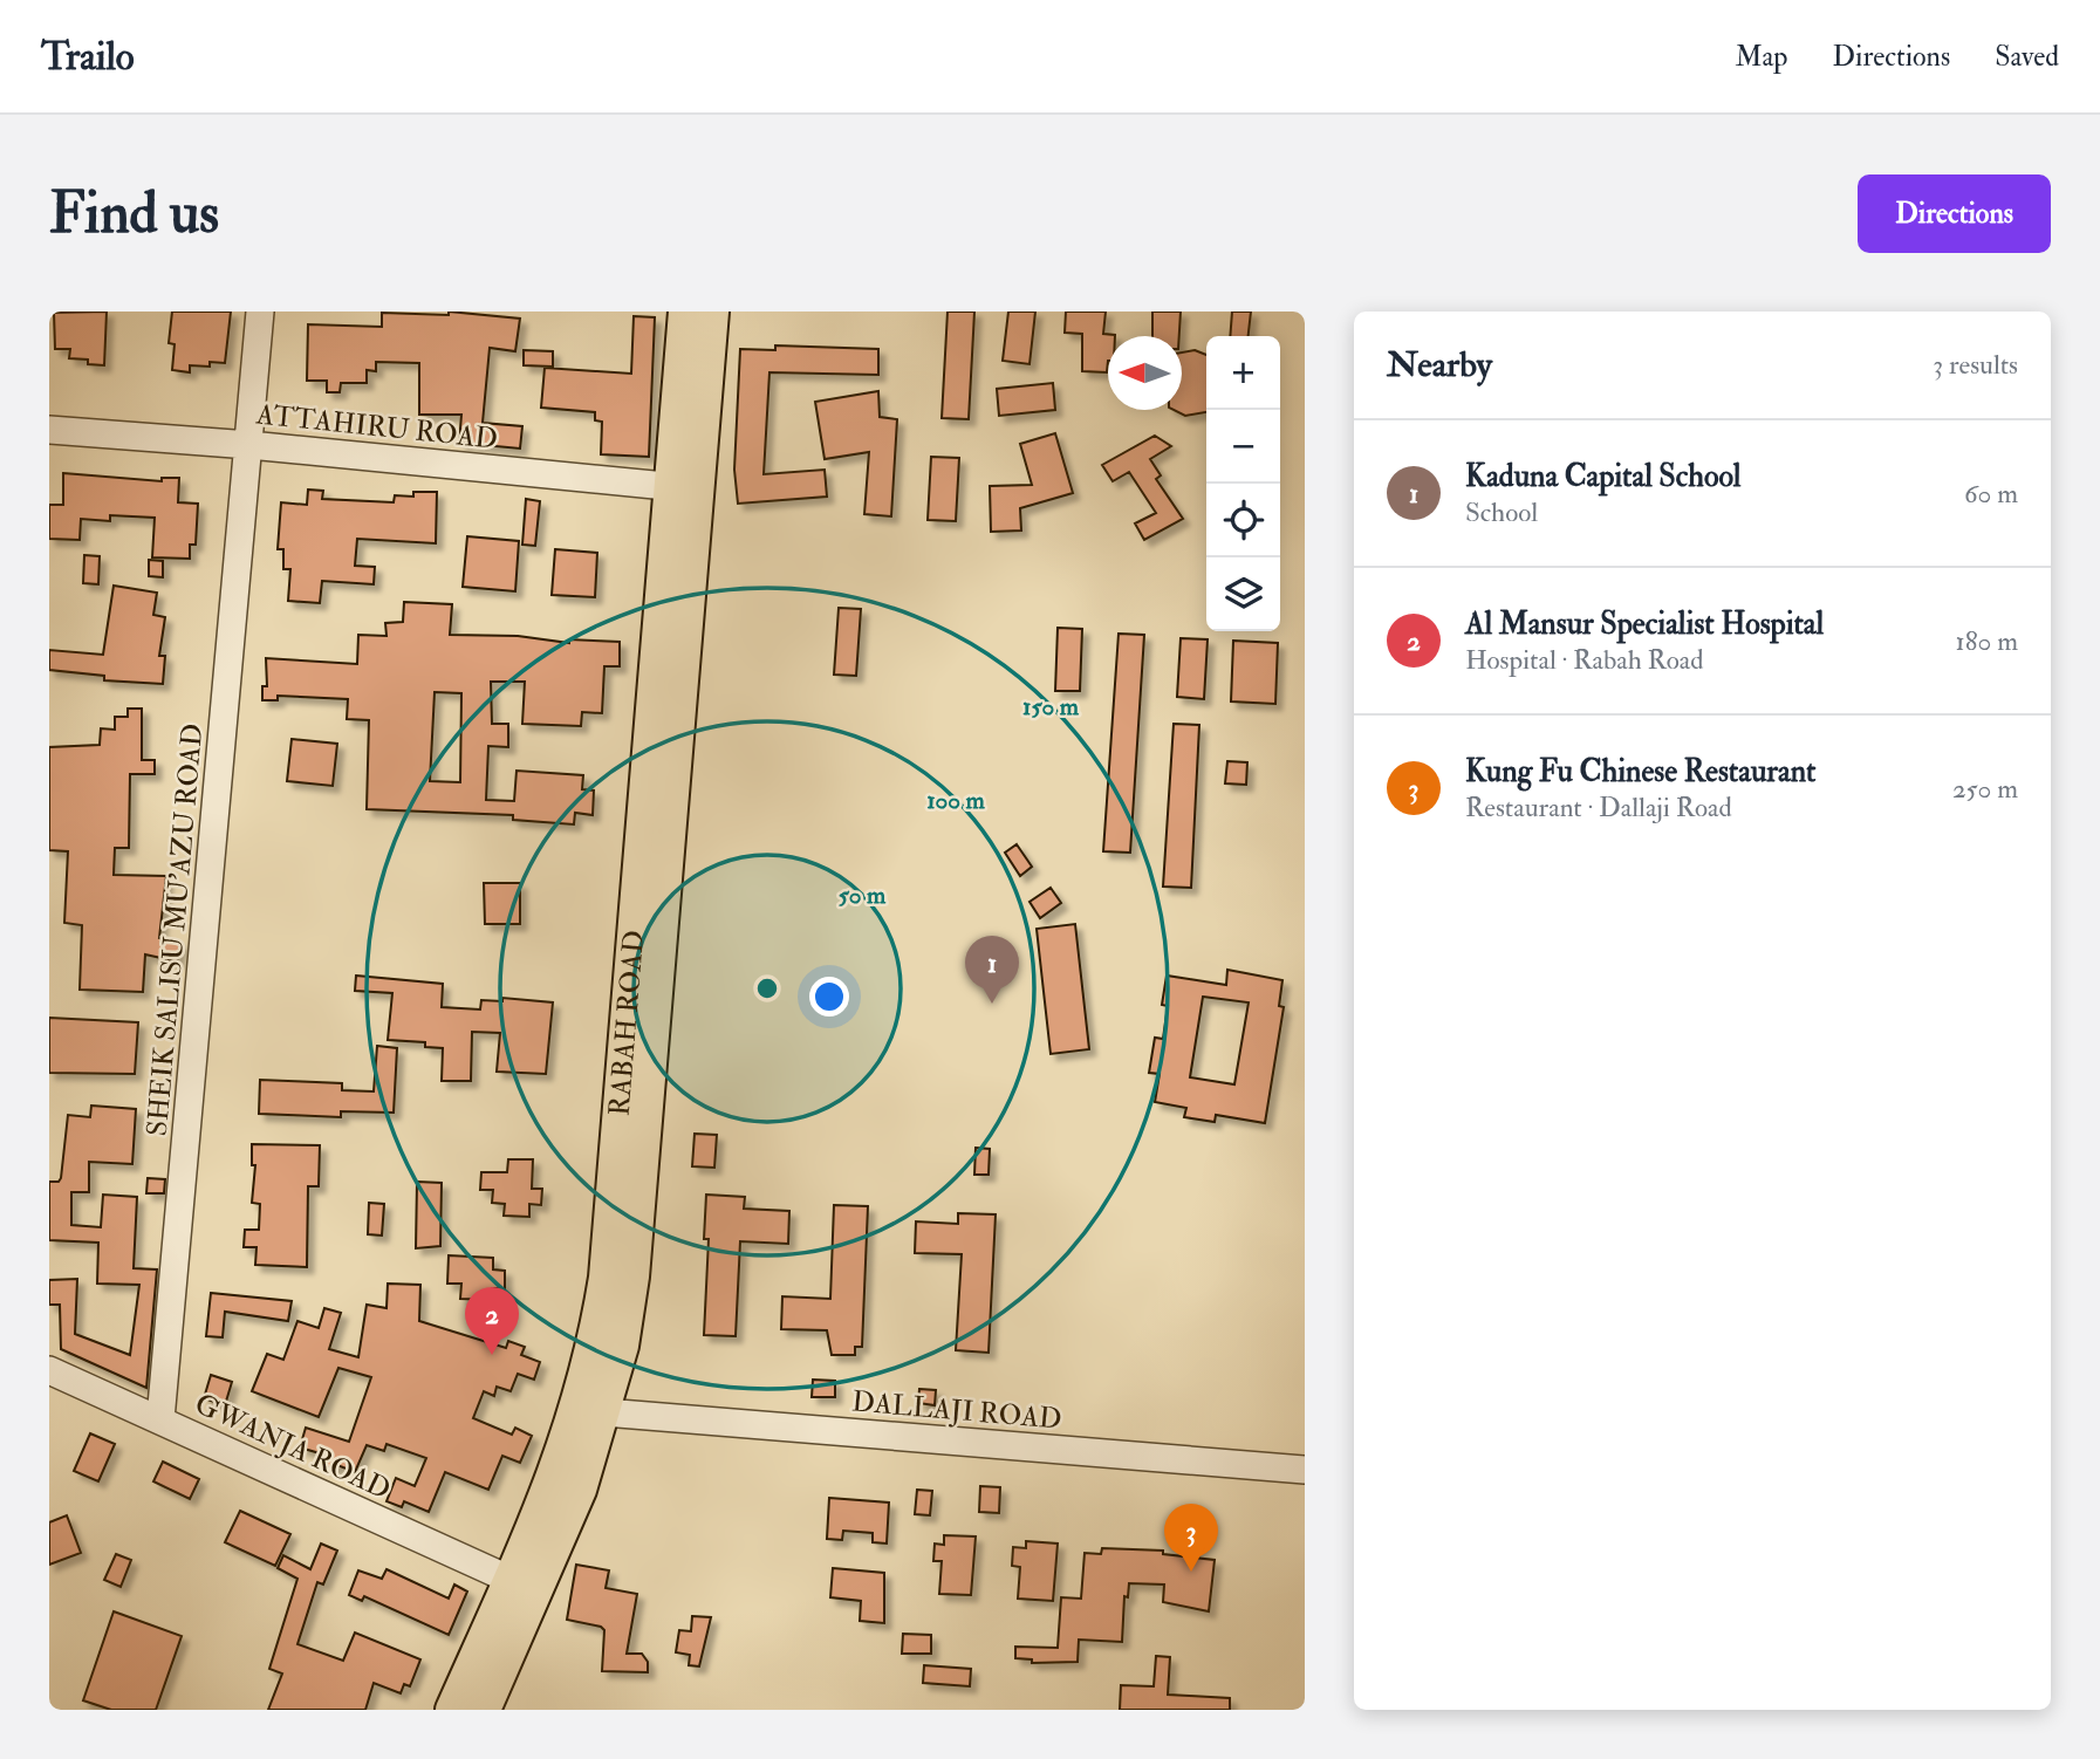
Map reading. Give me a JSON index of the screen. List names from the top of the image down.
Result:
{
  "streets": {
    "main road": ["RABAH ROAD"],
    "street": [
      "ATTAHIRU ROAD",
      "SHEIK SALISU MU'AZU ROAD",
      "DALLAJI ROAD",
      "GWANJA ROAD"
    ]
  },
  "crossings": [
    ["ATTAHIRU ROAD", "SHEIK SALISU MU'AZU ROAD"],
    ["ATTAHIRU ROAD", "RABAH ROAD"],
    ["SHEIK SALISU MU'AZU ROAD", "GWANJA ROAD"],
    ["RABAH ROAD", "DALLAJI ROAD"],
    ["RABAH ROAD", "GWANJA ROAD"]
  ],
  "north": "left",
  "page": {
    "header": "Trailo",
    "nav": ["Map", "Directions", "Saved"],
    "buttons": "Directions",
    "title": "Find us",
    "heading": ["Nearby", "3 results"],
    "map_buttons": ["+", "−"],
    "list": [
      {
        "mark": "1",
        "name": "Kaduna Capital School",
        "note": "School",
        "value": "60 m"
      },
      {
        "mark": "2",
        "name": "Al Mansur Specialist Hospital",
        "note": "Hospital · Rabah Road",
        "value": "180 m"
      },
      {
        "mark": "3",
        "name": "Kung Fu Chinese Restaurant",
        "note": "Restaurant · Dallaji Road",
        "value": "250 m"
      }
    ],
    "pins": ["1", "2", "3"]
  },
  "rings": ["150 m", "100 m", "50 m"]
}
